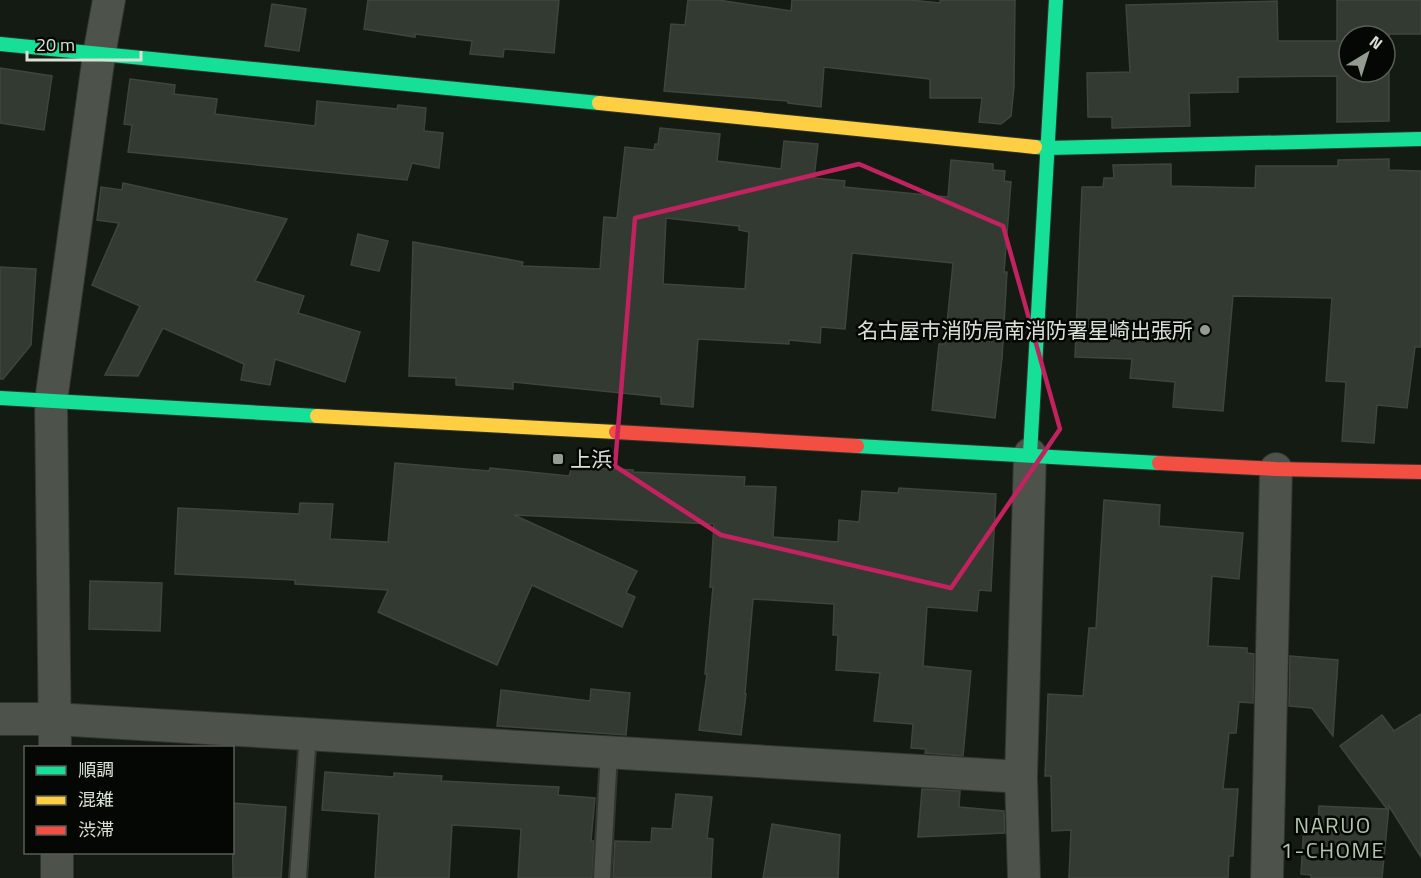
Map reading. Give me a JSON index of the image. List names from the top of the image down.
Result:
{
  "districts": ["NARUO 1-CHOME"],
  "places": {
    "other": ["名古屋市消防局南消防署星崎出張所"],
    "transit": ["上浜"]
  },
  "legend": ["順調", "混雑", "渋滞"],
  "scale_bar": "20 m",
  "north": "top right"
}
